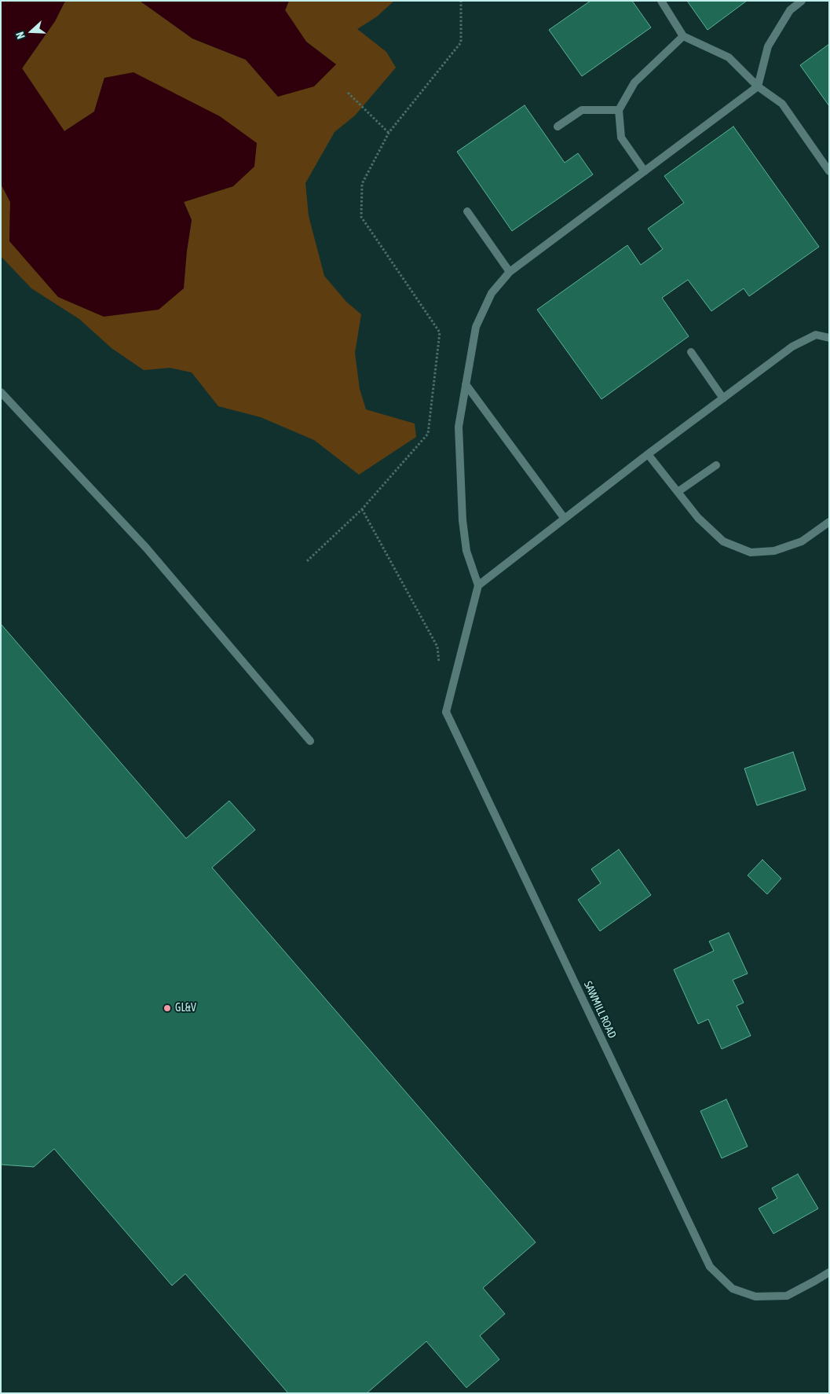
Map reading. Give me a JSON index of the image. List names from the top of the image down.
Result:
{
  "streets": {
    "street": ["SAWMILL ROAD"]
  },
  "places": ["GL&V"],
  "north": "left"
}
